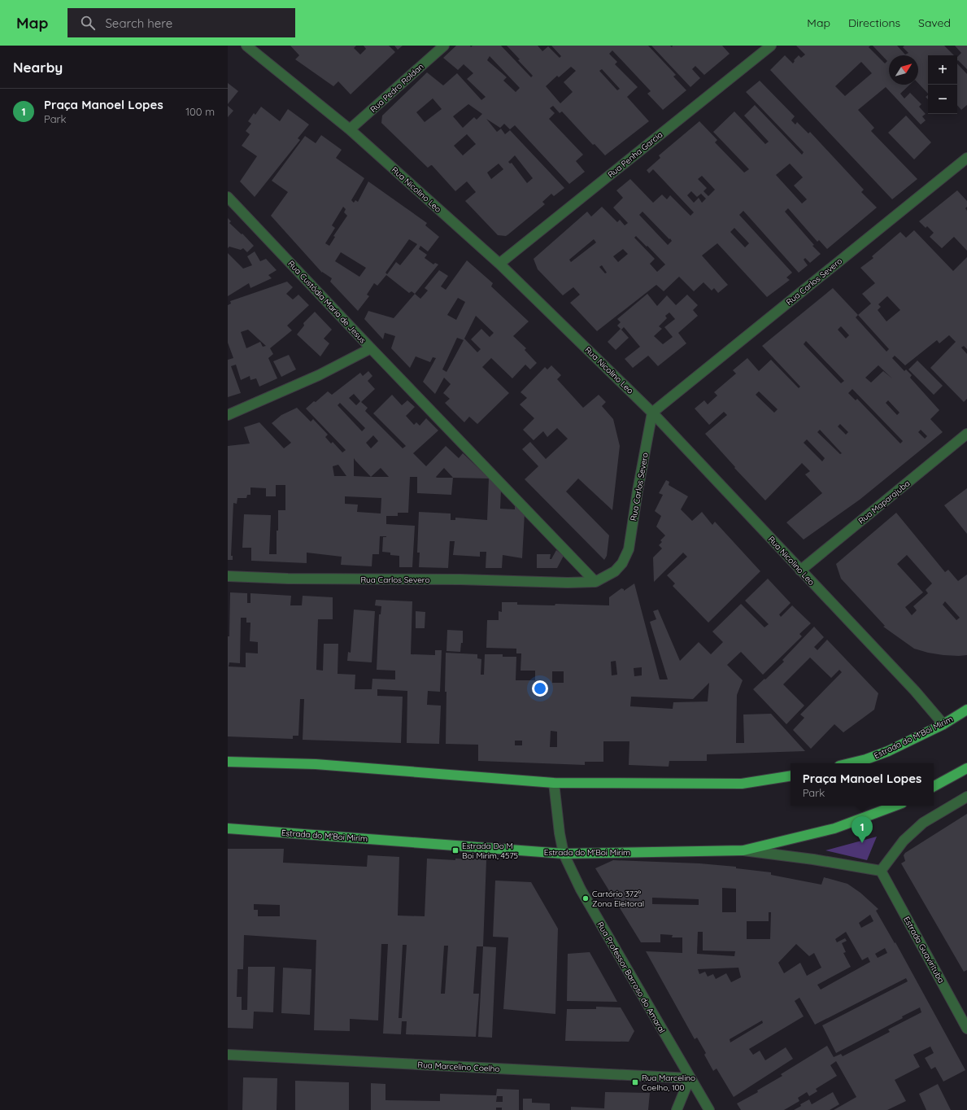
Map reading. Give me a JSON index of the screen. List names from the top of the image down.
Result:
{
  "streets": {
    "main road": ["Estrada do M'Boi Mirim"],
    "street": [
      "Rua Pedro Roldan",
      "Rua Penha Garcia",
      "Rua Nicolino Leo",
      "Rua Carlos Severo",
      "Rua Custódia Maria de Jesus",
      "Rua Maparajuba",
      "Estrada Guavirituba",
      "Rua Professor Barroso do Amaral",
      "Rua Marcelino Coelho"
    ]
  },
  "crossings": [
    ["Rua Pedro Roldan", "Rua Nicolino Leo"],
    ["Rua Penha Garcia", "Rua Nicolino Leo"],
    ["Rua Nicolino Leo", "Rua Carlos Severo"],
    ["Rua Nicolino Leo", "Rua Maparajuba"],
    ["Rua Nicolino Leo", "Estrada do M'Boi Mirim"],
    ["Estrada do M'Boi Mirim", "Rua Professor Barroso do Amaral"],
    ["Rua Professor Barroso do Amaral", "Rua Marcelino Coelho"]
  ],
  "places": {
    "transit": ["Estrada Do M Boi Mirim, 4575", "Rua Marcelino Coelho, 100"],
    "other": ["Cartório 372ª Zona Eleitoral"]
  },
  "north": "top right",
  "page": {
    "header": "Map",
    "search": "Search here",
    "nav": ["Map", "Directions", "Saved"],
    "heading": "Nearby",
    "map_buttons": ["+", "−"],
    "list": [
      {
        "mark": "1",
        "name": "Praça Manoel Lopes",
        "note": "Park",
        "value": "100 m"
      }
    ],
    "popup": ["Praça Manoel Lopes", "Park"],
    "pins": "1"
  }
}
